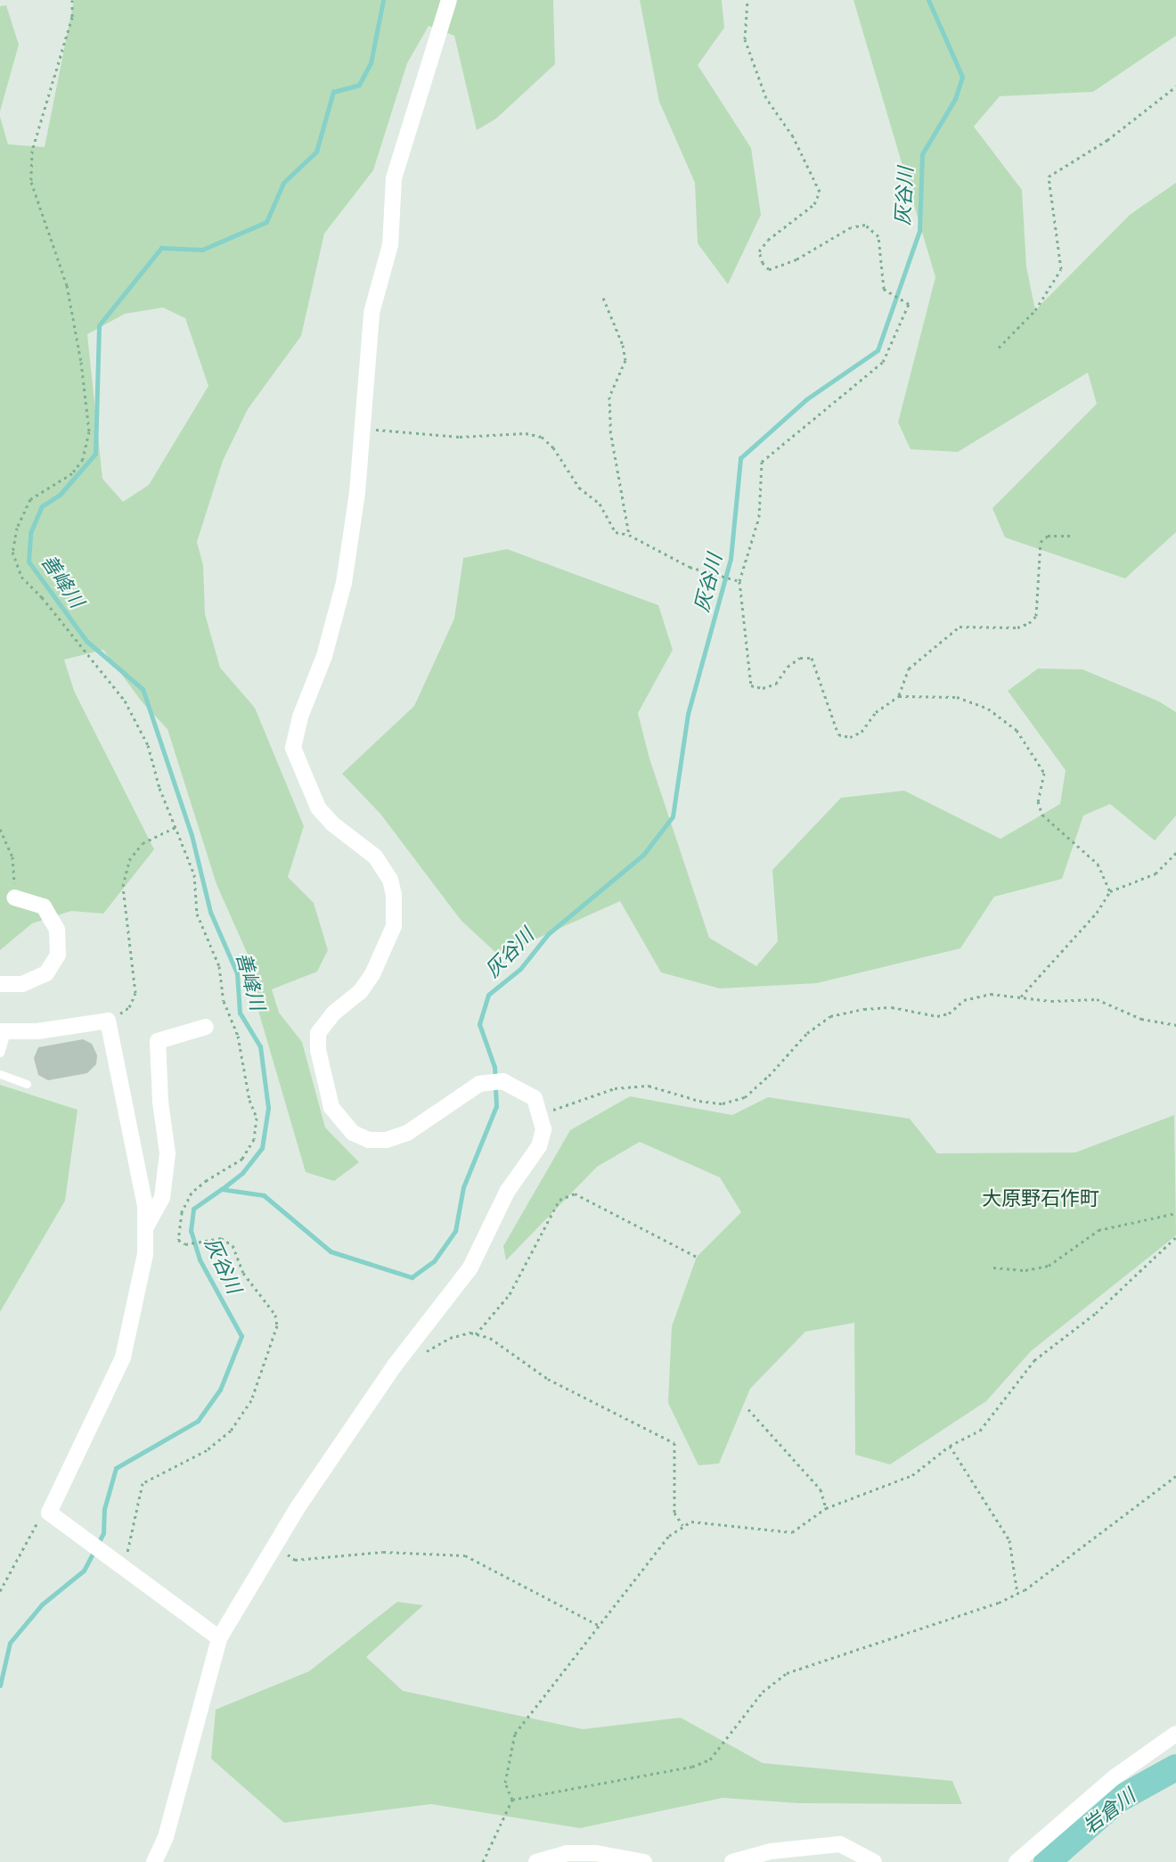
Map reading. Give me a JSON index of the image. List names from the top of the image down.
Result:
{
  "districts": ["大原野石作町"],
  "water": ["灰谷川", "善峰川", "岩倉川"]
}
